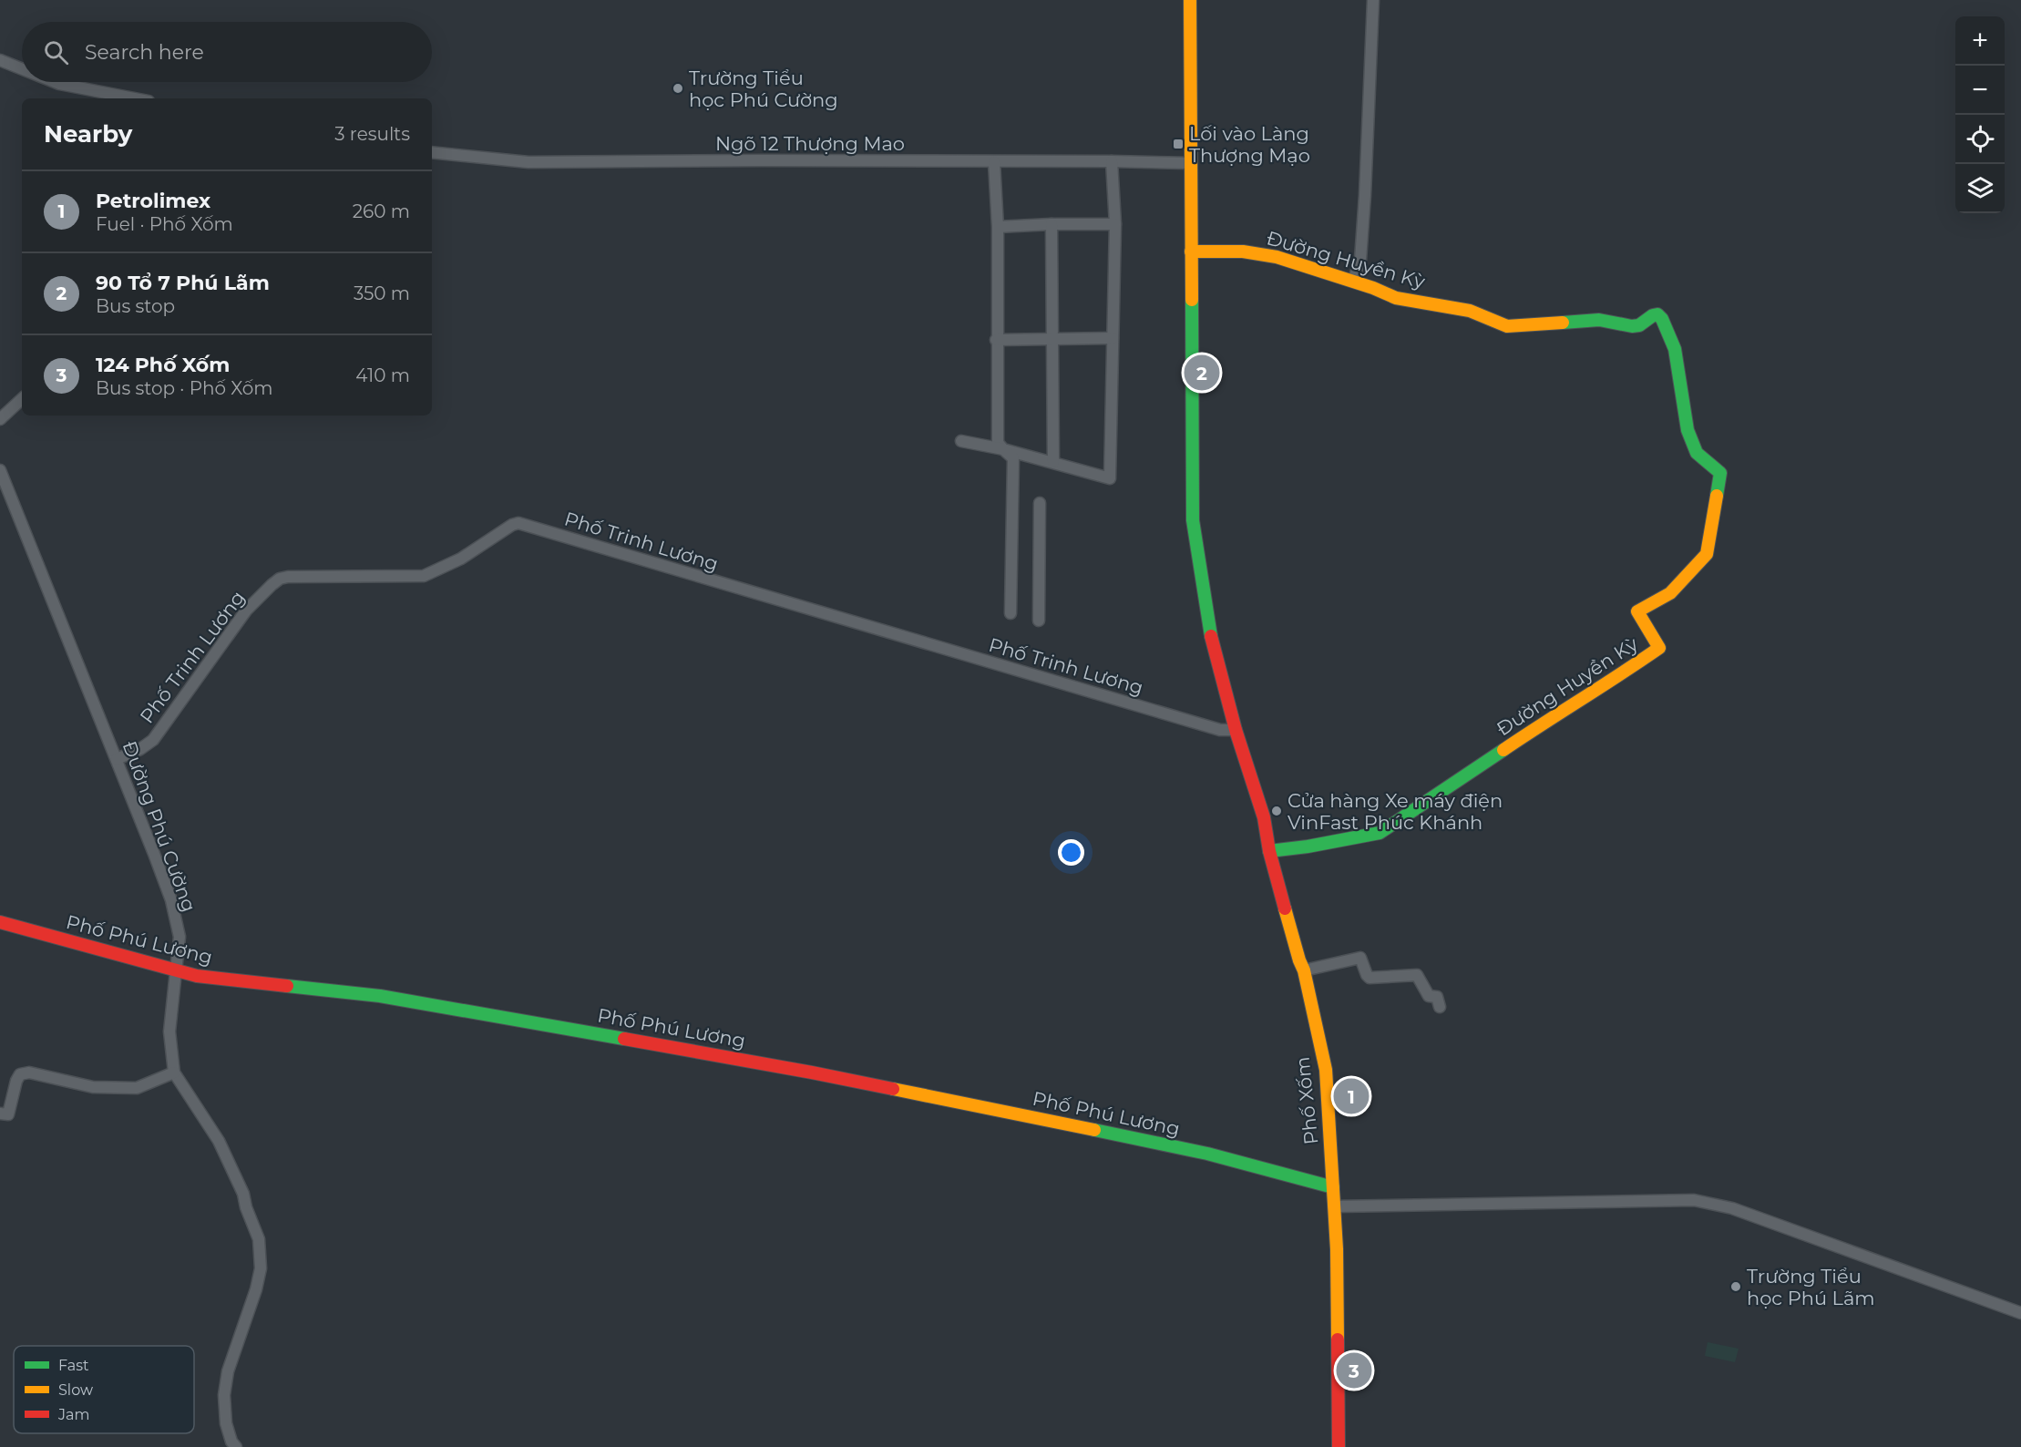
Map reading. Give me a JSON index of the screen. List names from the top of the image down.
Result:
{
  "streets": {
    "main road": ["Đường Huyền Kỳ", "Phố Phú Lương", "Phố Xốm"],
    "street": ["Ngõ 12 Thượng Mao", "Phố Trinh Lương", "Đường Phú Cường"]
  },
  "crossings": [
    ["Ngõ 12 Thượng Mao", "Phố Xốm"],
    ["Đường Huyền Kỳ", "Phố Xốm"],
    ["Phố Trinh Lương", "Đường Phú Cường"],
    ["Phố Trinh Lương", "Phố Xốm"],
    ["Đường Phú Cường", "Phố Phú Lương"],
    ["Phố Phú Lương", "Phố Xốm"]
  ],
  "places": {
    "other": ["Trường Tiểu học Phú Cường", "Cửa hàng Xe máy điện VinFast Phúc Khánh", "Trường Tiểu học Phú Lãm"],
    "transit": ["Lối vào Làng Thượng Mạo"]
  },
  "legend": ["Fast", "Slow", "Jam"],
  "page": {
    "map_buttons": ["+", "−"],
    "search": "Search here",
    "heading": ["Nearby", "3 results"],
    "list": [
      {
        "mark": "1",
        "name": "Petrolimex",
        "note": "Fuel · Phố Xốm",
        "value": "260 m"
      },
      {
        "mark": "2",
        "name": "90 Tổ 7 Phú Lãm",
        "note": "Bus stop",
        "value": "350 m"
      },
      {
        "mark": "3",
        "name": "124 Phố Xốm",
        "note": "Bus stop · Phố Xốm",
        "value": "410 m"
      }
    ],
    "pins": ["2", "1", "3"]
  }
}
